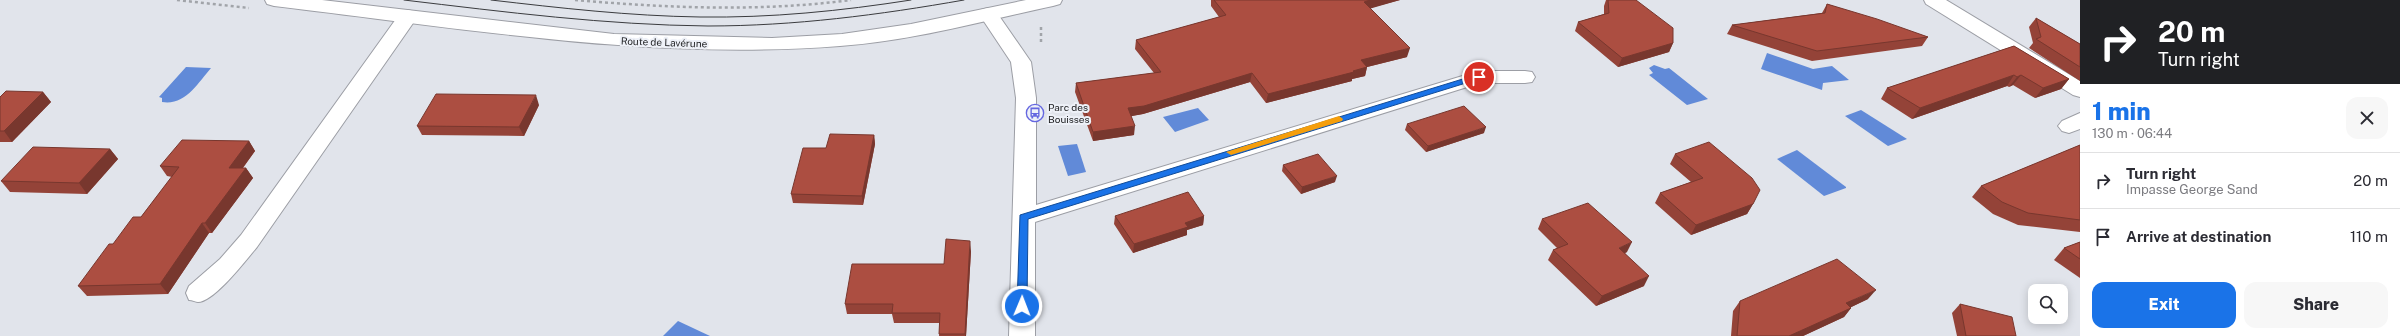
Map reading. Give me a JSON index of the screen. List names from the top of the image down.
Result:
{
  "streets": {
    "street": ["Route de Lavérune"]
  },
  "places": {
    "bus stop": ["Parc des Bouisses"]
  },
  "page": {
    "turn": ["20 m", "Turn right"],
    "heading": ["1 min", "130 m · 06:44"],
    "list": [
      {
        "name": "Turn right",
        "note": "Impasse George Sand",
        "value": "20 m"
      },
      {
        "name": "Arrive at destination",
        "value": "110 m"
      }
    ],
    "buttons": ["Exit", "Share"]
  }
}
